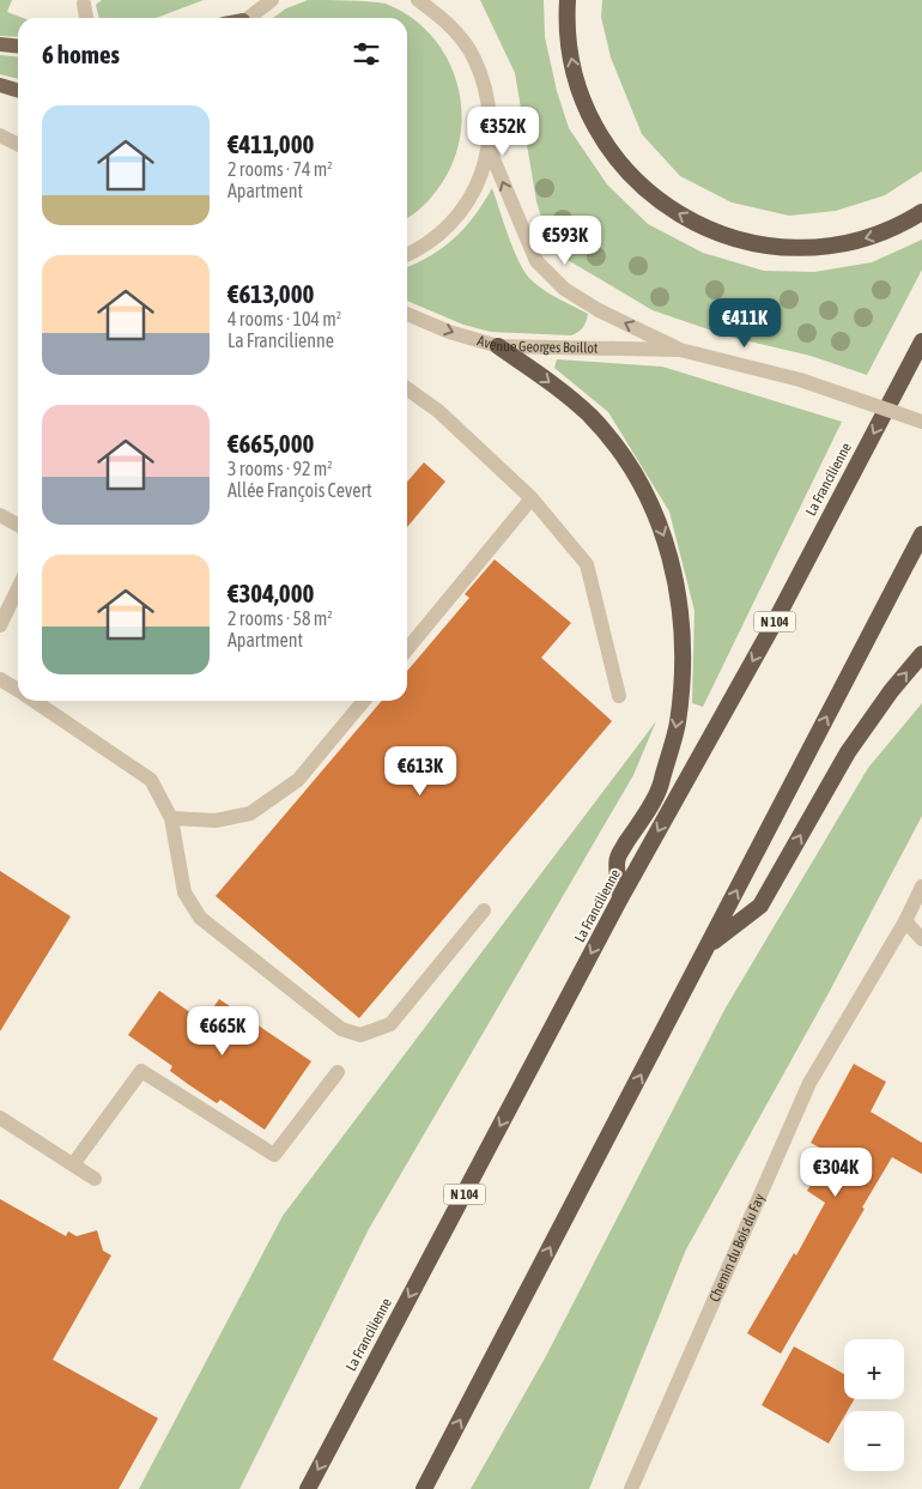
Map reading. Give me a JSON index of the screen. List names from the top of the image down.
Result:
{
  "streets": {
    "highway": ["La Francilienne", "N 104"],
    "street": ["Avenue Georges Boillot", "Chemin du Bois du Fay"]
  },
  "page": {
    "heading": "6 homes",
    "list": [
      {
        "name": "€411,000",
        "note": "2 rooms · 74 m² · Apartment"
      },
      {
        "name": "€613,000",
        "note": "4 rooms · 104 m² · La Francilienne"
      },
      {
        "name": "€665,000",
        "note": "3 rooms · 92 m² · Allée François Cevert"
      },
      {
        "name": "€304,000",
        "note": "2 rooms · 58 m² · Apartment"
      }
    ],
    "price": [
      "€352K",
      "€593K",
      "€411K",
      "€613K",
      "€665K",
      "€304K"
    ],
    "map_buttons": ["+", "−"]
  }
}
